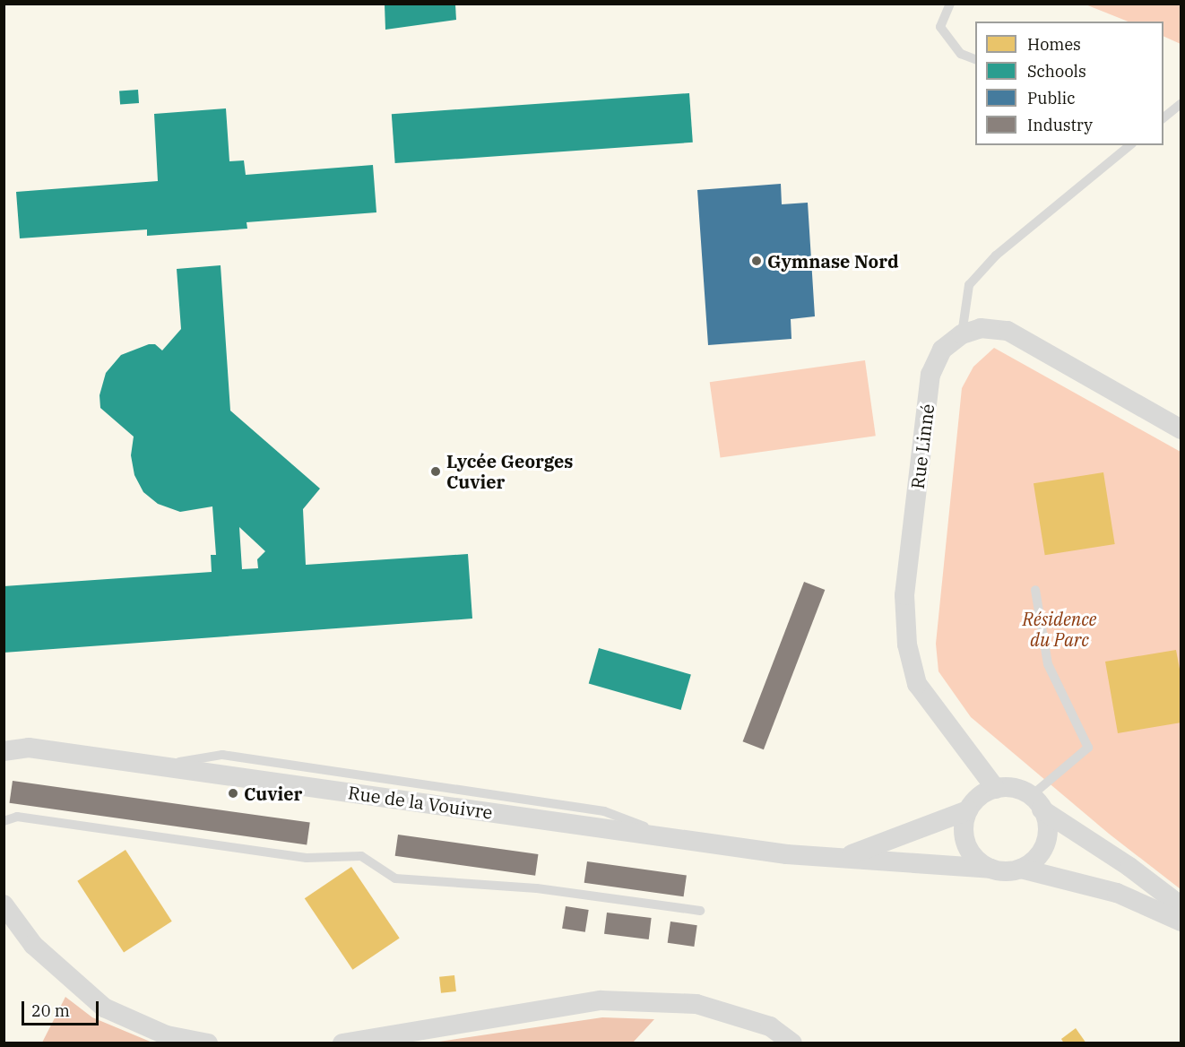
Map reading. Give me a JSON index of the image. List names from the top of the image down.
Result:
{
  "streets": {
    "street": ["Rue Linné", "Rue de la Vouivre"]
  },
  "crossings": [
    ["Rue Linné", "Rue de la Vouivre"]
  ],
  "parks": ["Résidence du Parc"],
  "places": ["Gymnase Nord", "Lycée Georges Cuvier", "Cuvier"],
  "legend": [
    "Homes",
    "Schools",
    "Public",
    "Industry"
  ],
  "scale_bar": "20 m"
}
